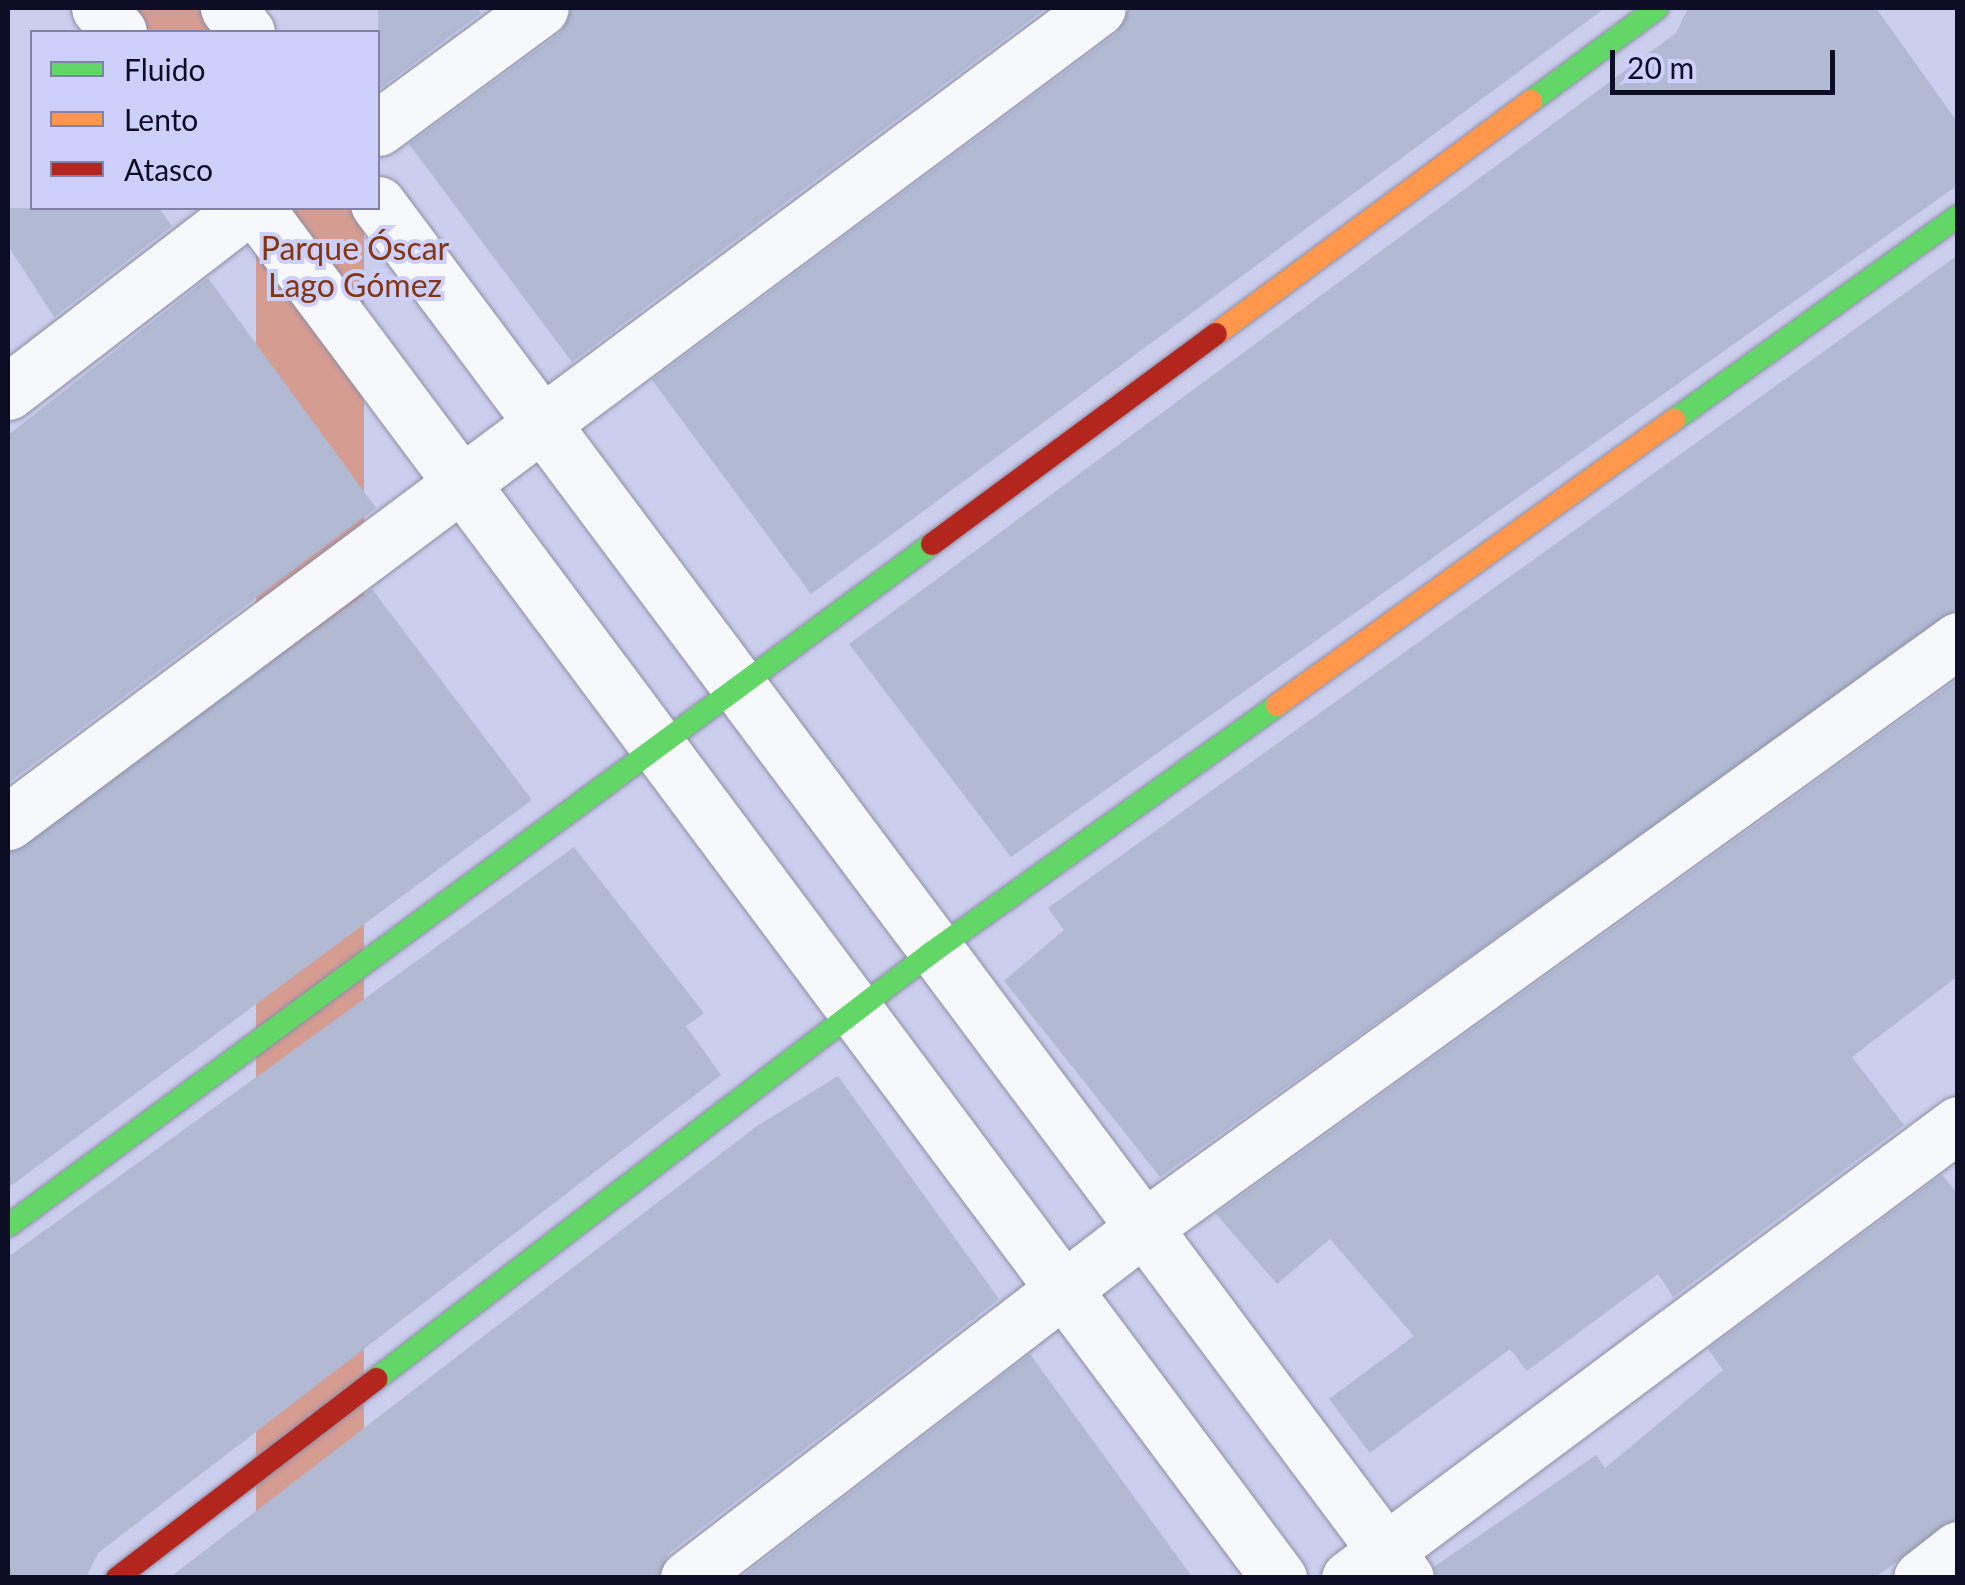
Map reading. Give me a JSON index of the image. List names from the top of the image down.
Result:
{
  "parks": ["Parque Óscar Lago Gómez"],
  "legend": ["Fluido", "Lento", "Atasco"],
  "scale_bar": "20 m"
}
